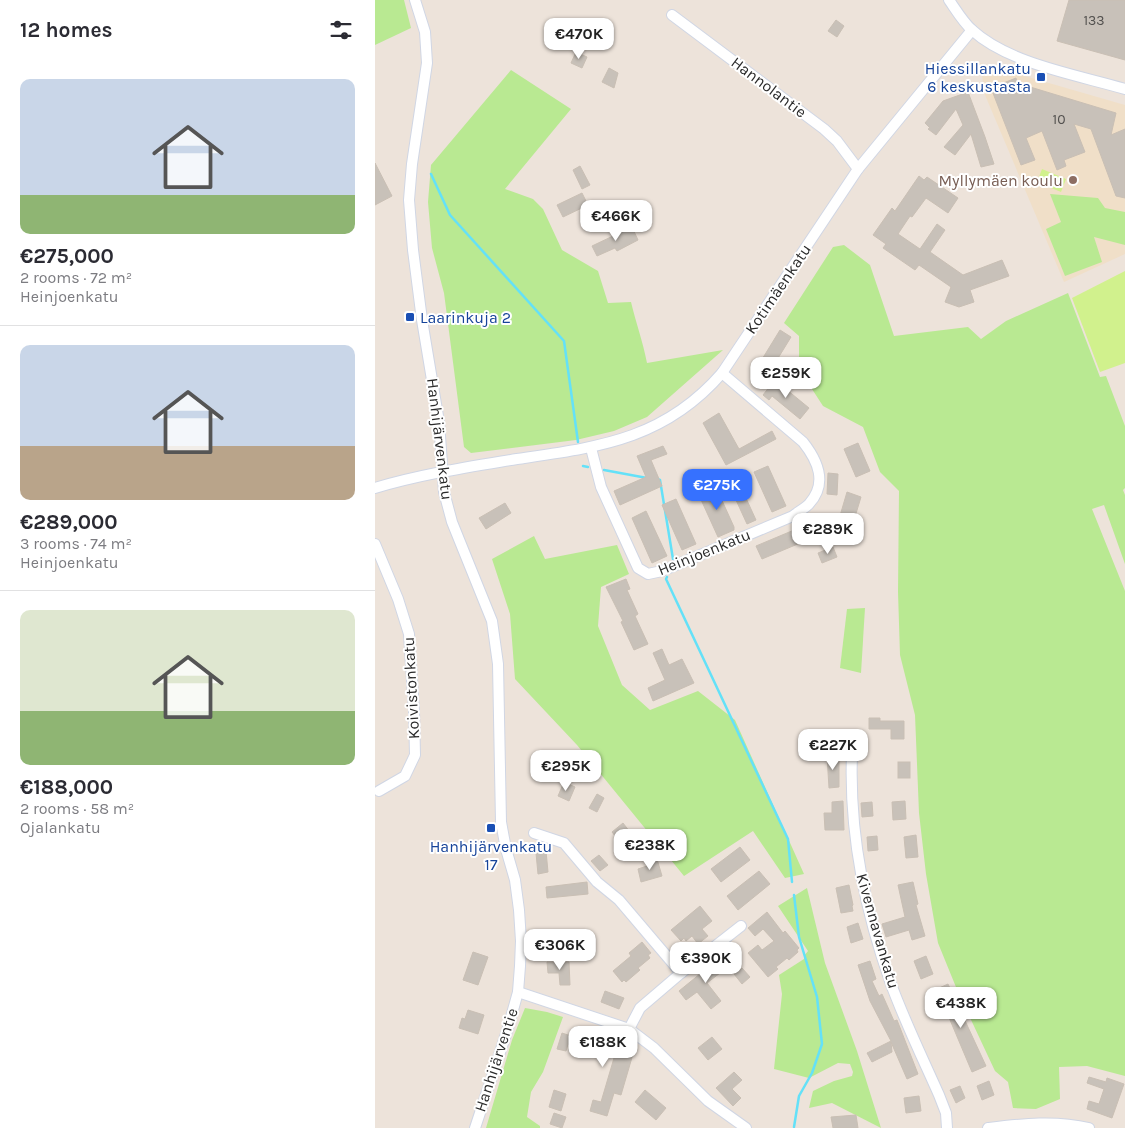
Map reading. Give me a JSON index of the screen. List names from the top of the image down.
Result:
{
  "streets": {
    "street": [
      "Hannolantie",
      "Kotimäenkatu",
      "Hanhijärvenkatu",
      "Heinjoenkatu",
      "Koivistonkatu",
      "Kivennavankatu",
      "Hanhijärventie"
    ]
  },
  "crossings": [
    ["Hannolantie", "Kotimäenkatu"],
    ["Kotimäenkatu", "Hanhijärvenkatu"],
    ["Kotimäenkatu", "Heinjoenkatu"],
    ["Hanhijärvenkatu", "Hanhijärventie"]
  ],
  "places": {
    "transit": ["Hiessillankatu 6 keskustasta", "Laarinkuja 2", "Hanhijärvenkatu 17"],
    "other": ["Myllymäen koulu"]
  },
  "house_numbers": ["133", "10"],
  "page": {
    "heading": "12 homes",
    "price": [
      "€470K",
      "€466K",
      "€259K",
      "€275K",
      "€289K",
      "€227K",
      "€295K",
      "€238K",
      "€306K",
      "€390K",
      "€438K",
      "€188K"
    ],
    "list": [
      {
        "name": "€275,000",
        "note": "2 rooms · 72 m² · Heinjoenkatu"
      },
      {
        "name": "€289,000",
        "note": "3 rooms · 74 m² · Heinjoenkatu"
      },
      {
        "name": "€188,000",
        "note": "2 rooms · 58 m² · Ojalankatu"
      }
    ]
  }
}
